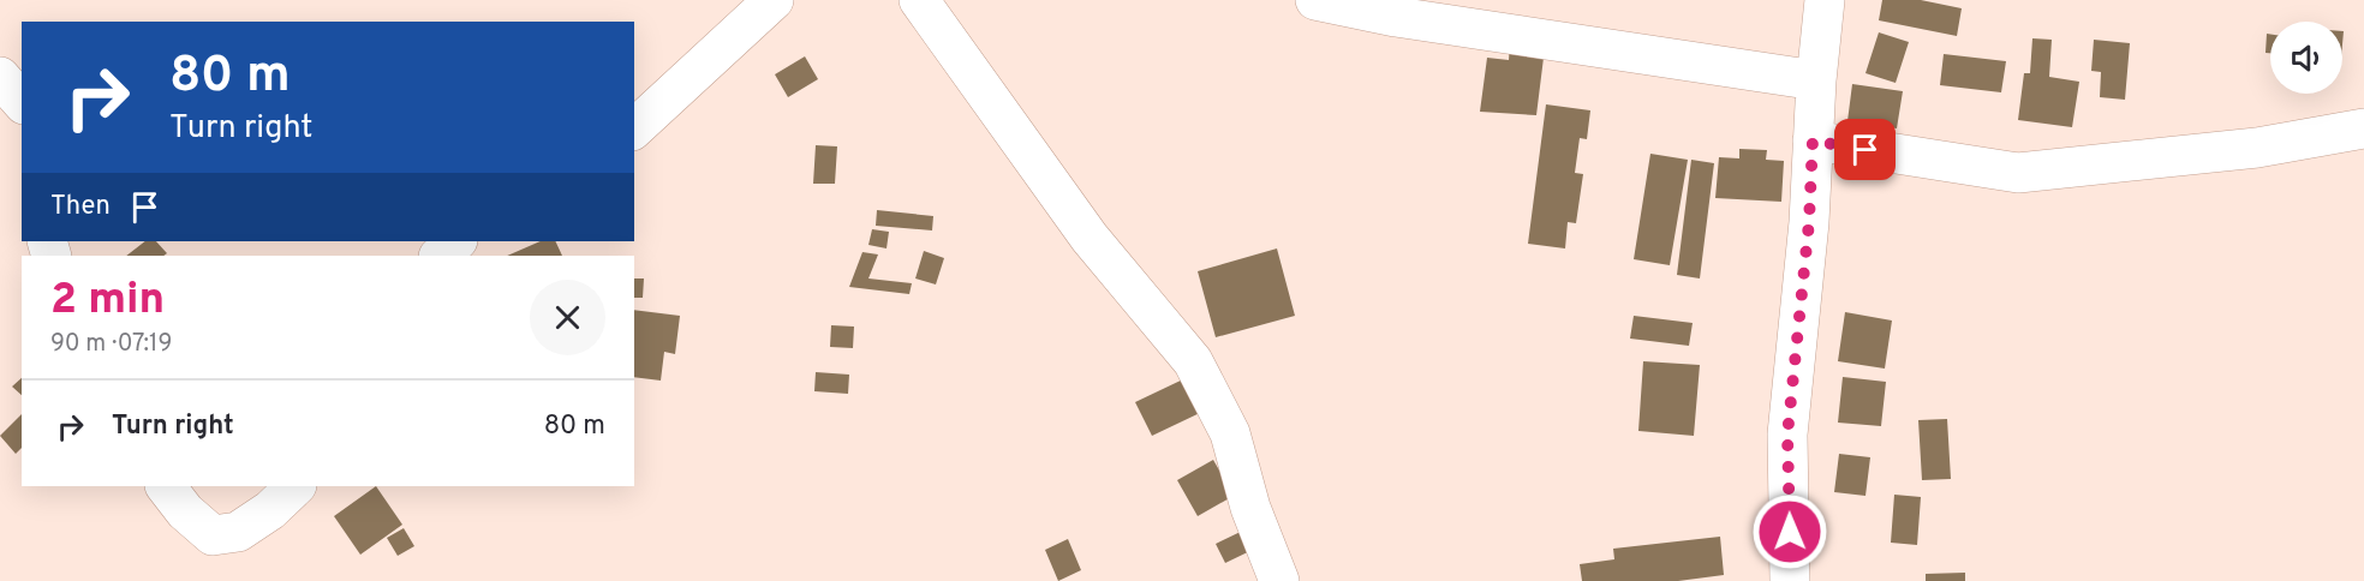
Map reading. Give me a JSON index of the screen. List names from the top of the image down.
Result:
{
  "page": {
    "turn": ["80 m", "Turn right"],
    "then": "Then",
    "heading": ["2 min", "90 m · 07:19"],
    "list": [
      {
        "name": "Turn right",
        "value": "80 m"
      }
    ]
  }
}
